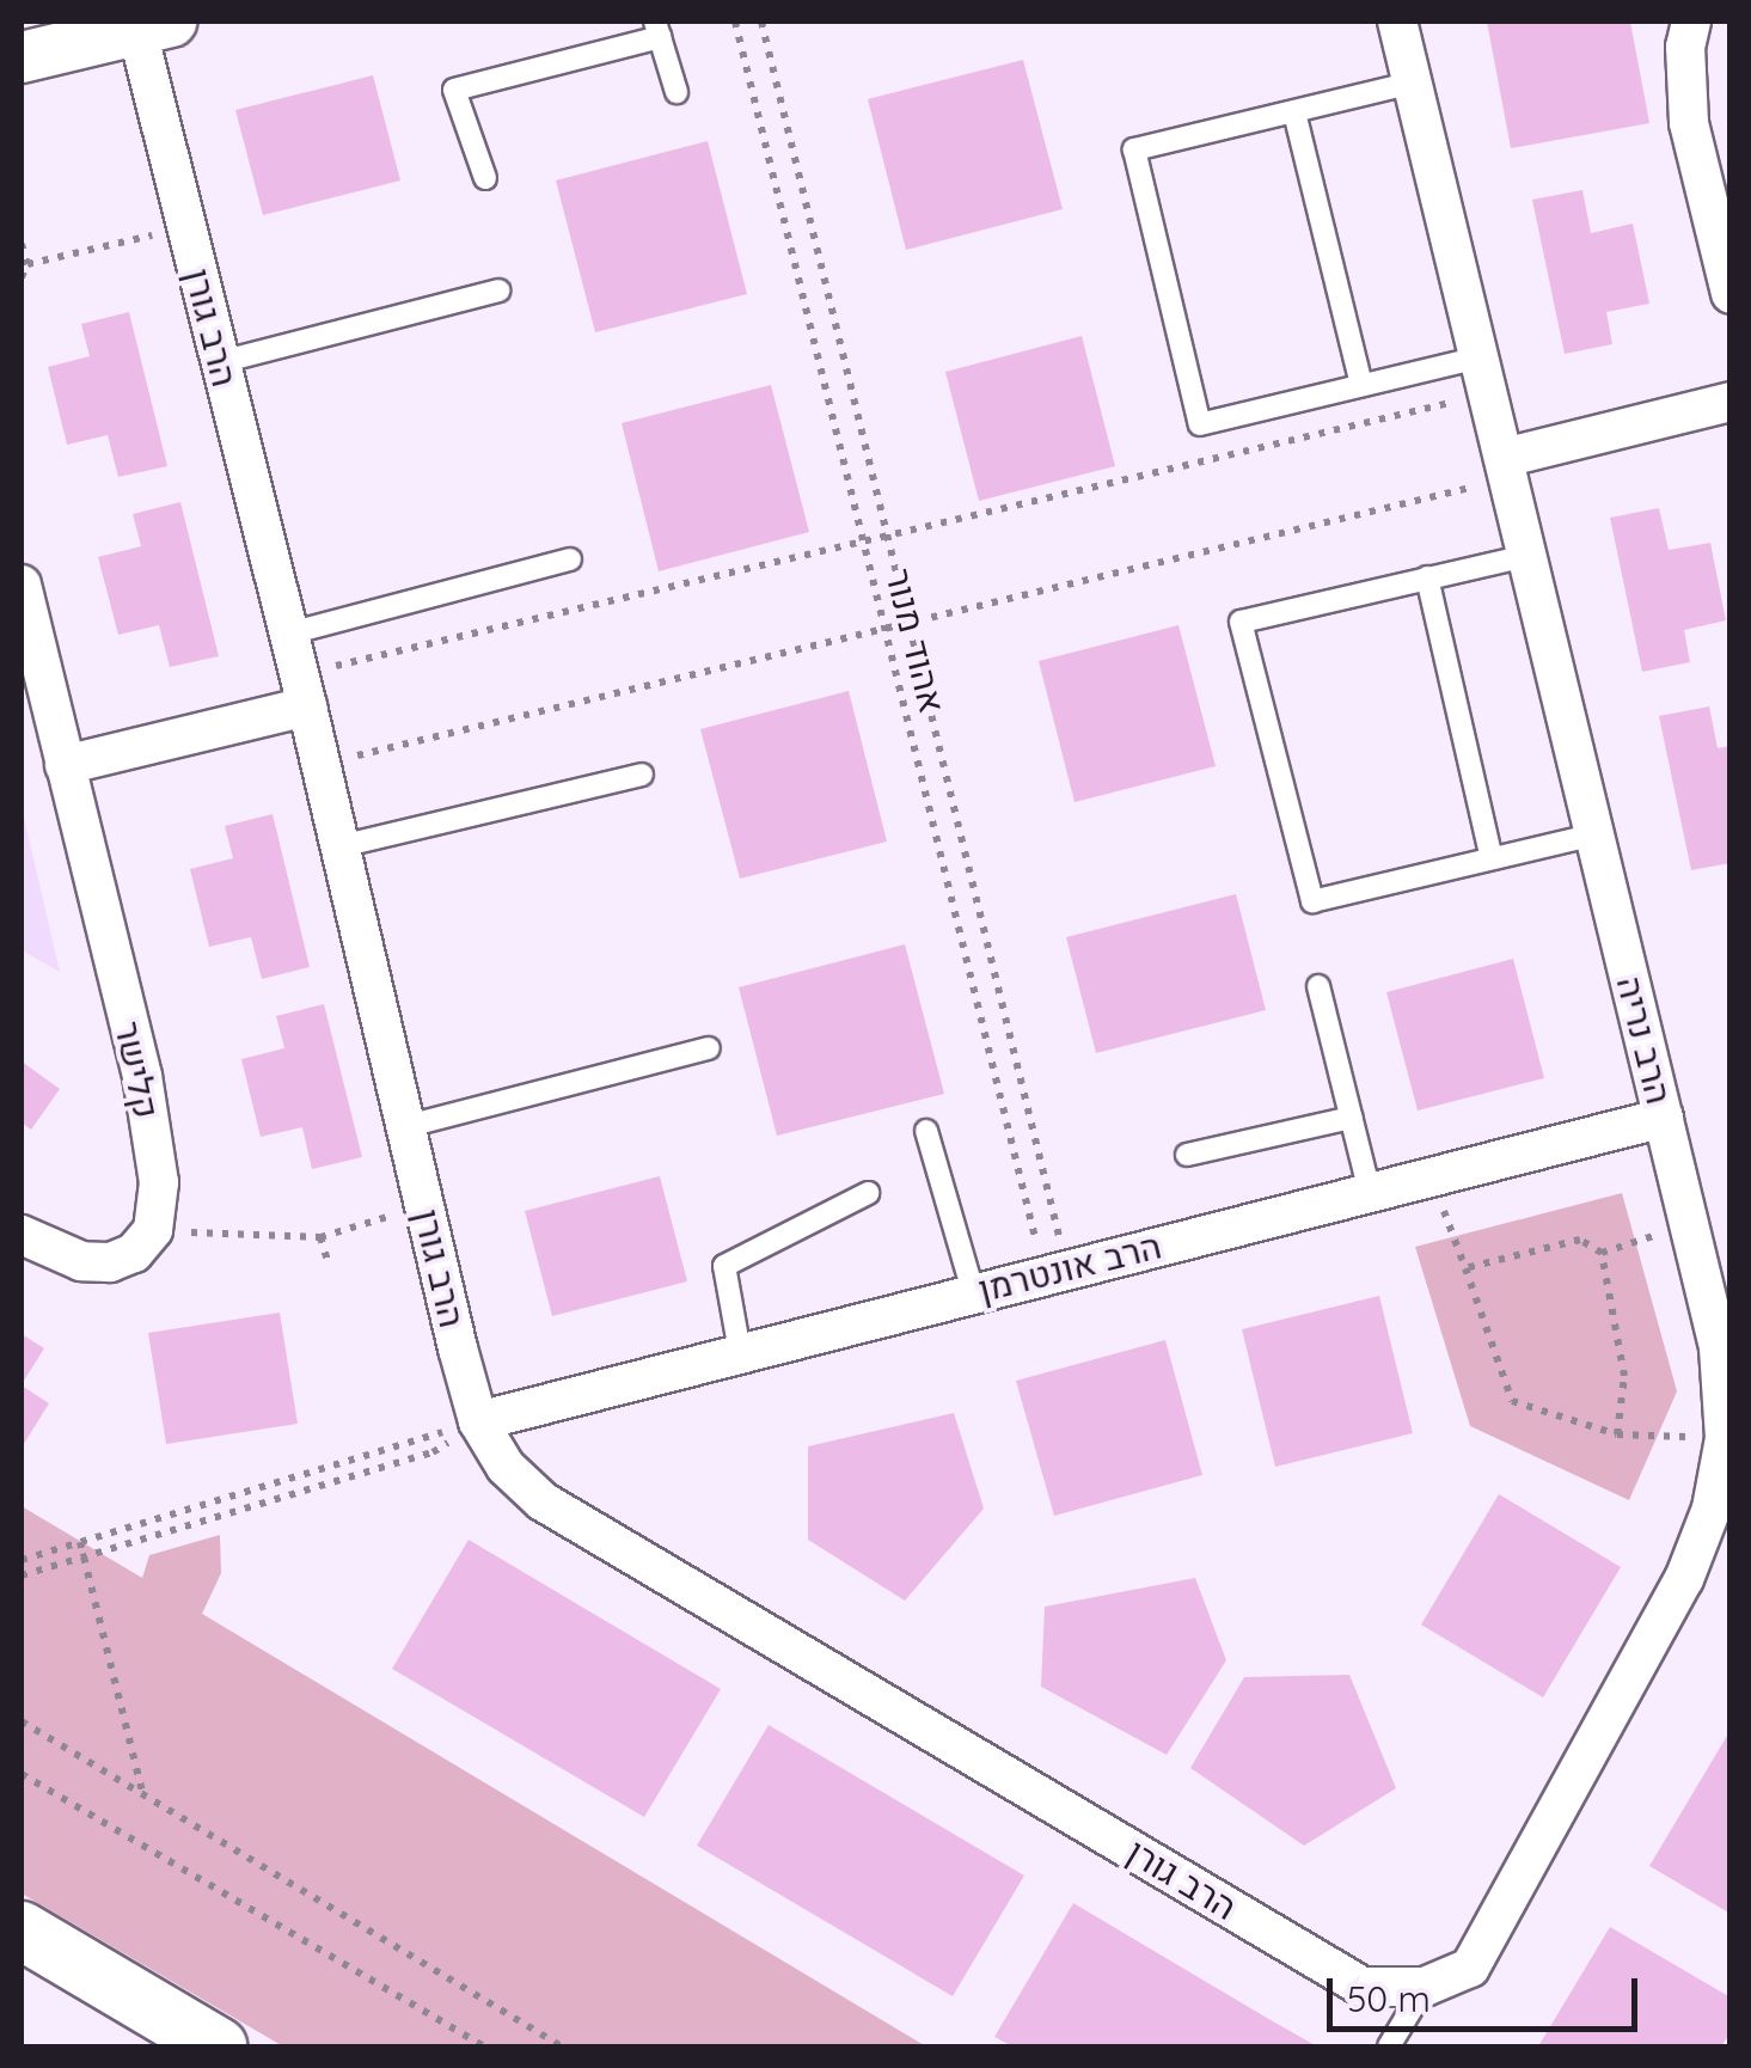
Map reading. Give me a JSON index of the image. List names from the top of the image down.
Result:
{
  "streets": {
    "street": [
      "הרב גורן",
      "הרב נריה",
      "קלישר",
      "הרב אונטרמן"
    ],
    "path": ["אהוד מנור"]
  },
  "crossings": [
    ["הרב גורן", "הרב נריה"],
    ["הרב גורן", "הרב אונטרמן"],
    ["אהוד מנור", "הרב אונטרמן"],
    ["הרב נריה", "הרב אונטרמן"]
  ],
  "scale_bar": "50 m"
}
